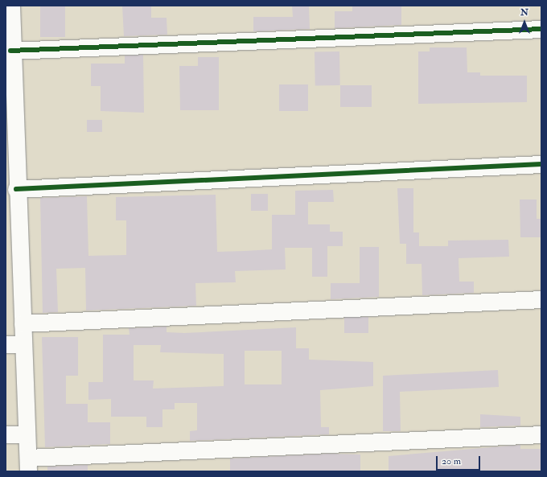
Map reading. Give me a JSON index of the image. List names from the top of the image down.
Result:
{
  "scale_bar": "20 m",
  "north": "top"
}
